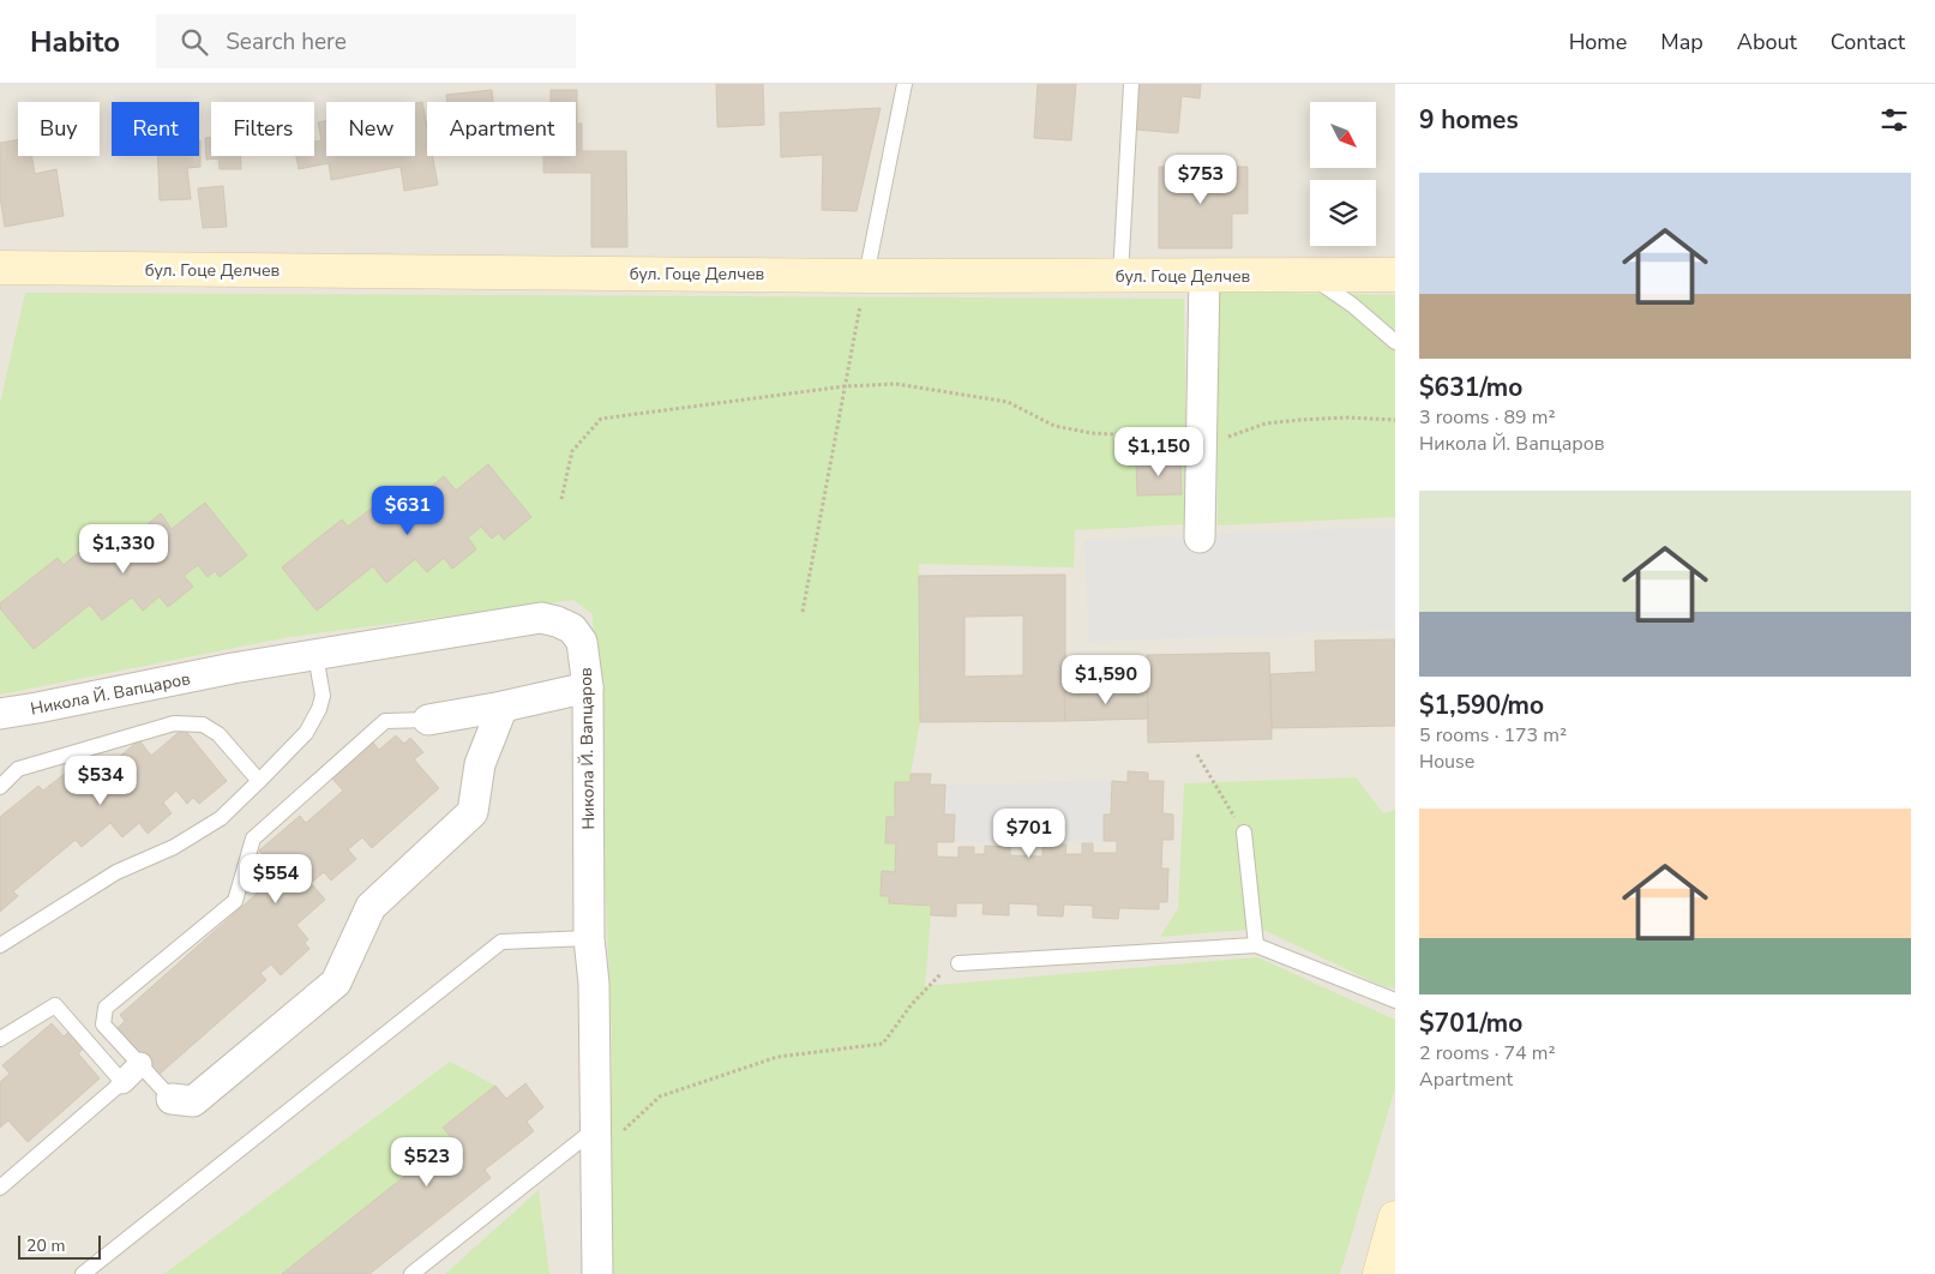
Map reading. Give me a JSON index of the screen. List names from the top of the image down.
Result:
{
  "streets": {
    "main road": ["бул. Гоце Делчев"],
    "street": ["Никола Й. Вапцаров"]
  },
  "scale_bar": "20 m",
  "north": "bottom right",
  "page": {
    "header": "Habito",
    "search": "Search here",
    "nav": [
      "Home",
      "Map",
      "About",
      "Contact"
    ],
    "heading": "9 homes",
    "chip": [
      "Buy",
      "Rent",
      "Filters",
      "New",
      "Apartment"
    ],
    "price": [
      "$753",
      "$1,150",
      "$631",
      "$1,330",
      "$1,590",
      "$534",
      "$701",
      "$554",
      "$523"
    ],
    "list": [
      {
        "name": "$631/mo",
        "note": "3 rooms · 89 m² · Никола Й. Вапцаров"
      },
      {
        "name": "$1,590/mo",
        "note": "5 rooms · 173 m² · House"
      },
      {
        "name": "$701/mo",
        "note": "2 rooms · 74 m² · Apartment"
      }
    ],
    "scale": "20 m"
  }
}
